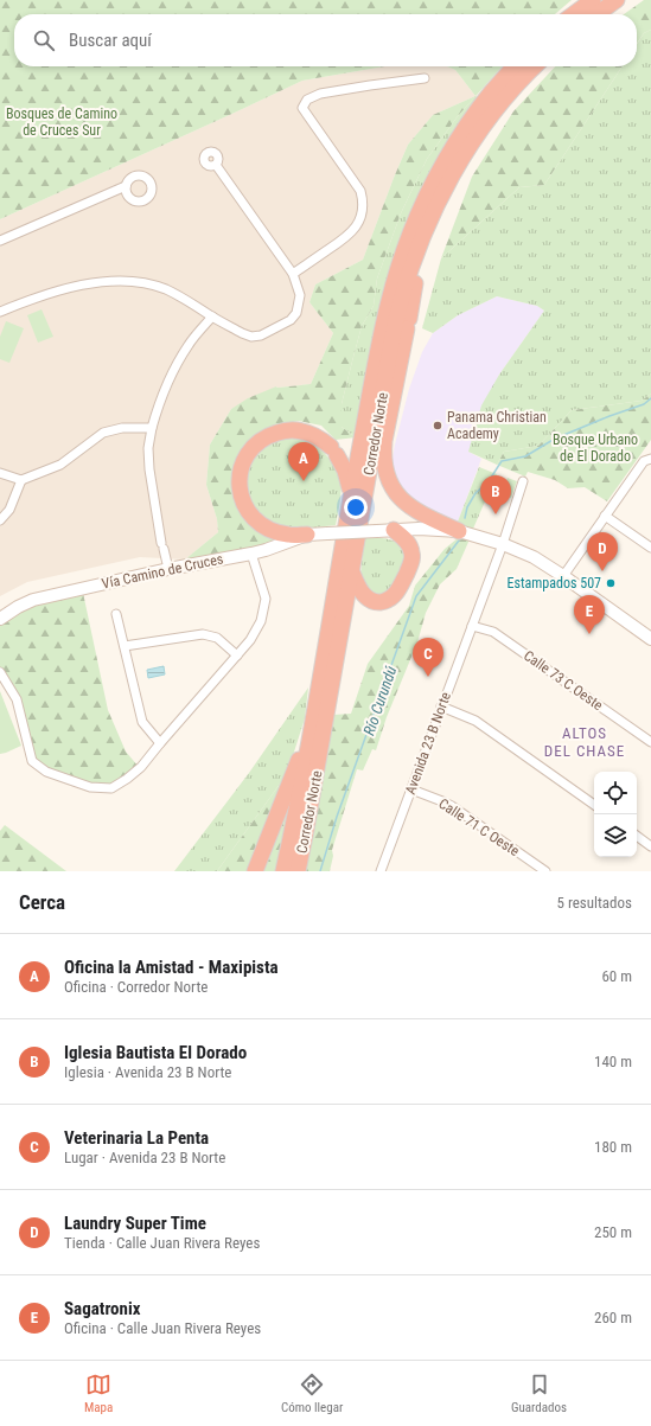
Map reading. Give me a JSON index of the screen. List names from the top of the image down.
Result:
{
  "streets": {
    "highway": ["Corredor Norte"],
    "street": [
      "Vía Camino de Cruces",
      "Calle 73 C Oeste",
      "Avenida 23 B Norte",
      "Calle 71 C Oeste"
    ]
  },
  "crossings": [
    ["Vía Camino de Cruces", "Avenida 23 B Norte"],
    ["Calle 73 C Oeste", "Avenida 23 B Norte"],
    ["Avenida 23 B Norte", "Calle 71 C Oeste"]
  ],
  "districts": ["ALTOS DEL CHASE"],
  "water": ["Río Curundú"],
  "parks": ["Bosques de Camino de Cruces Sur", "Bosque Urbano de El Dorado"],
  "places": ["Panama Christian Academy", "Estampados 507"],
  "page": {
    "search": "Buscar aquí",
    "pins": [
      "A",
      "B",
      "D",
      "E",
      "C"
    ],
    "heading": ["Cerca", "5 resultados"],
    "list": [
      {
        "mark": "A",
        "name": "Oficina la Amistad - Maxipista",
        "note": "Oficina · Corredor Norte",
        "value": "60 m"
      },
      {
        "mark": "B",
        "name": "Iglesia Bautista El Dorado",
        "note": "Iglesia · Avenida 23 B Norte",
        "value": "140 m"
      },
      {
        "mark": "C",
        "name": "Veterinaria La Penta",
        "note": "Lugar · Avenida 23 B Norte",
        "value": "180 m"
      },
      {
        "mark": "D",
        "name": "Laundry Super Time",
        "note": "Tienda · Calle Juan Rivera Reyes",
        "value": "250 m"
      },
      {
        "mark": "E",
        "name": "Sagatronix",
        "note": "Oficina · Calle Juan Rivera Reyes",
        "value": "260 m"
      }
    ],
    "nav": ["Mapa", "Cómo llegar", "Guardados"]
  }
}
